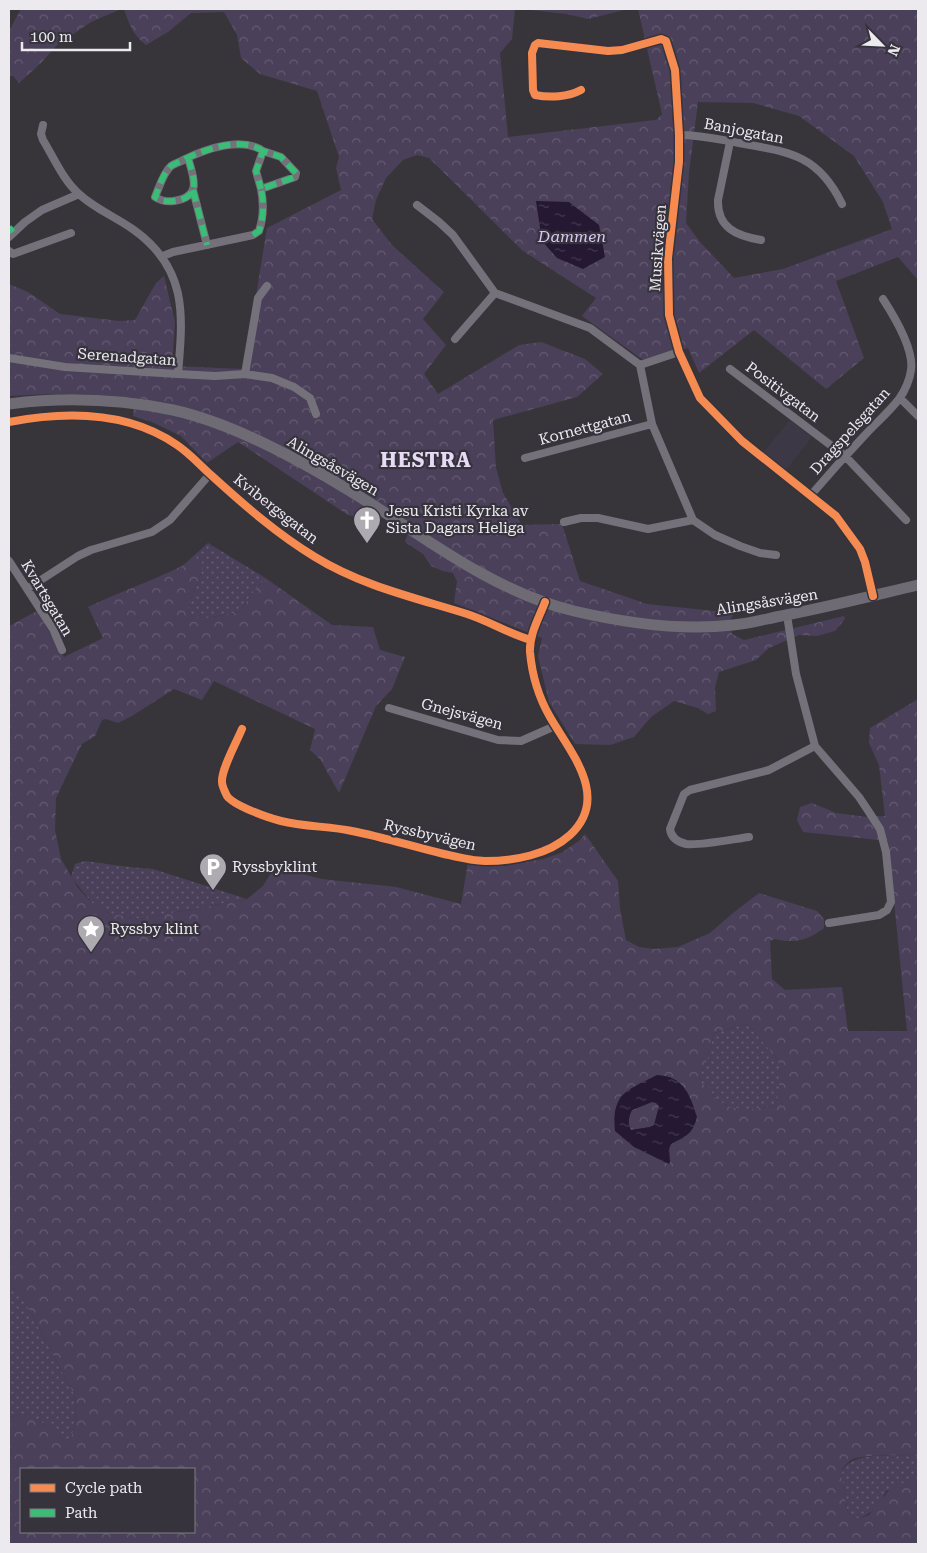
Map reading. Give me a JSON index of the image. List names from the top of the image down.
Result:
{
  "streets": {
    "main road": ["Alingsåsvägen"],
    "street": [
      "Banjogatan",
      "Musikvägen",
      "Serenadgatan",
      "Positivgatan",
      "Kornettgatan",
      "Dragspelsgatan",
      "Kvibergsgatan",
      "Kvartsgatan",
      "Gnejsvägen",
      "Ryssbyvägen"
    ]
  },
  "crossings": [
    ["Banjogatan", "Musikvägen"],
    ["Musikvägen", "Dragspelsgatan"],
    ["Musikvägen", "Alingsåsvägen"],
    ["Positivgatan", "Dragspelsgatan"],
    ["Alingsåsvägen", "Ryssbyvägen"],
    ["Kvibergsgatan", "Ryssbyvägen"],
    ["Gnejsvägen", "Ryssbyvägen"]
  ],
  "districts": ["HESTRA"],
  "water": ["Dammen"],
  "places": {
    "church": ["Jesu Kristi Kyrka av Sista Dagars Heliga"],
    "parking": ["Ryssbyklint"],
    "place": ["Ryssby klint"]
  },
  "legend": ["Cycle path", "Path"],
  "scale_bar": "100 m",
  "north": "bottom right"
}
